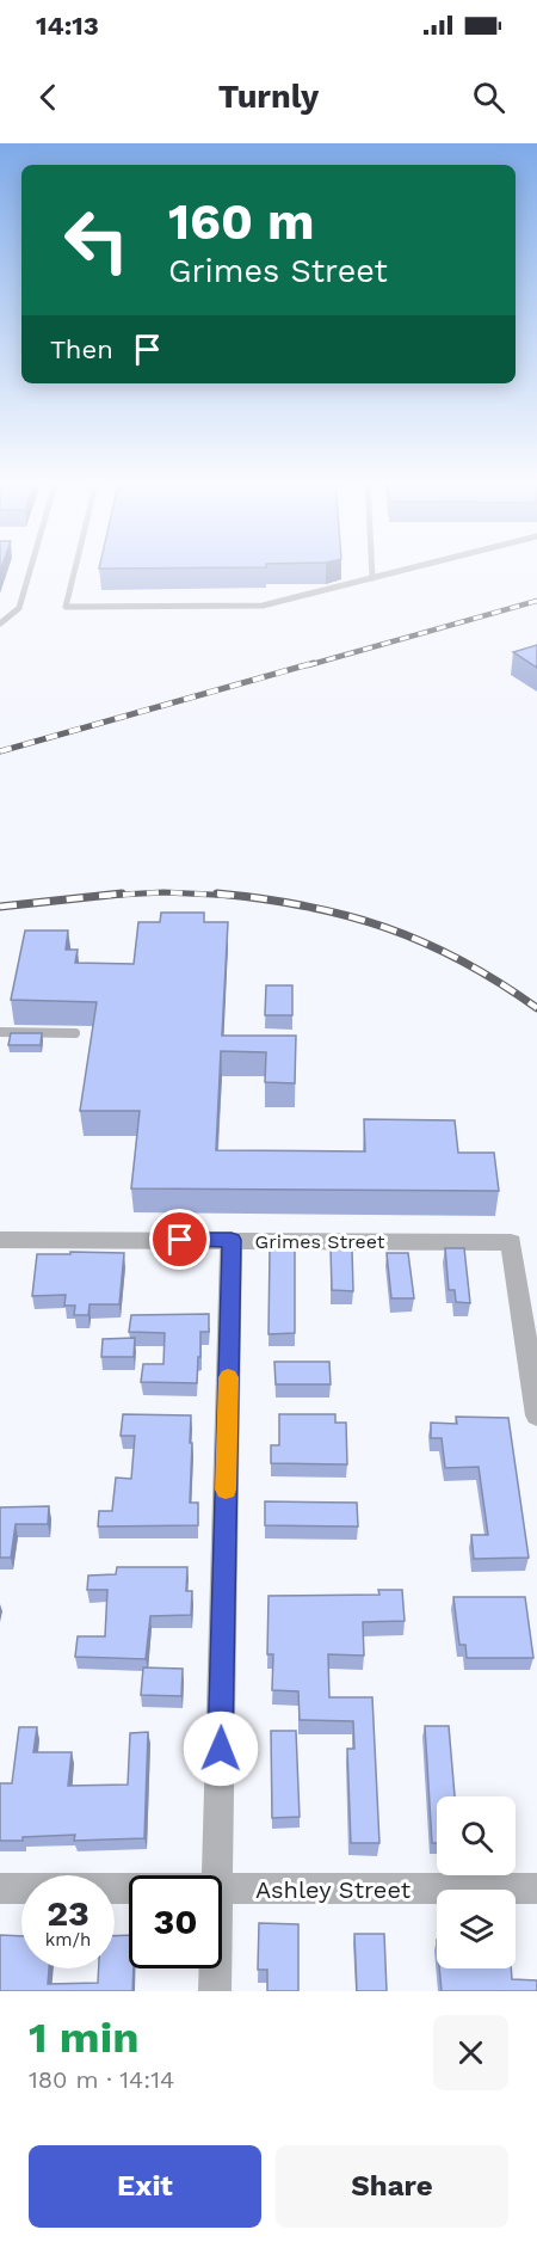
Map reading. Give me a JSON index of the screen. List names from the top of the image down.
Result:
{
  "streets": {
    "street": ["Grimes Street", "Ashley Street"]
  },
  "page": {
    "status": "14:13",
    "header": "Turnly",
    "turn": ["160 m", "Grimes Street"],
    "then": "Then",
    "speed": "23 km/h",
    "limit": "30",
    "heading": ["1 min", "180 m · 14:14"],
    "buttons": ["Exit", "Share"]
  }
}
